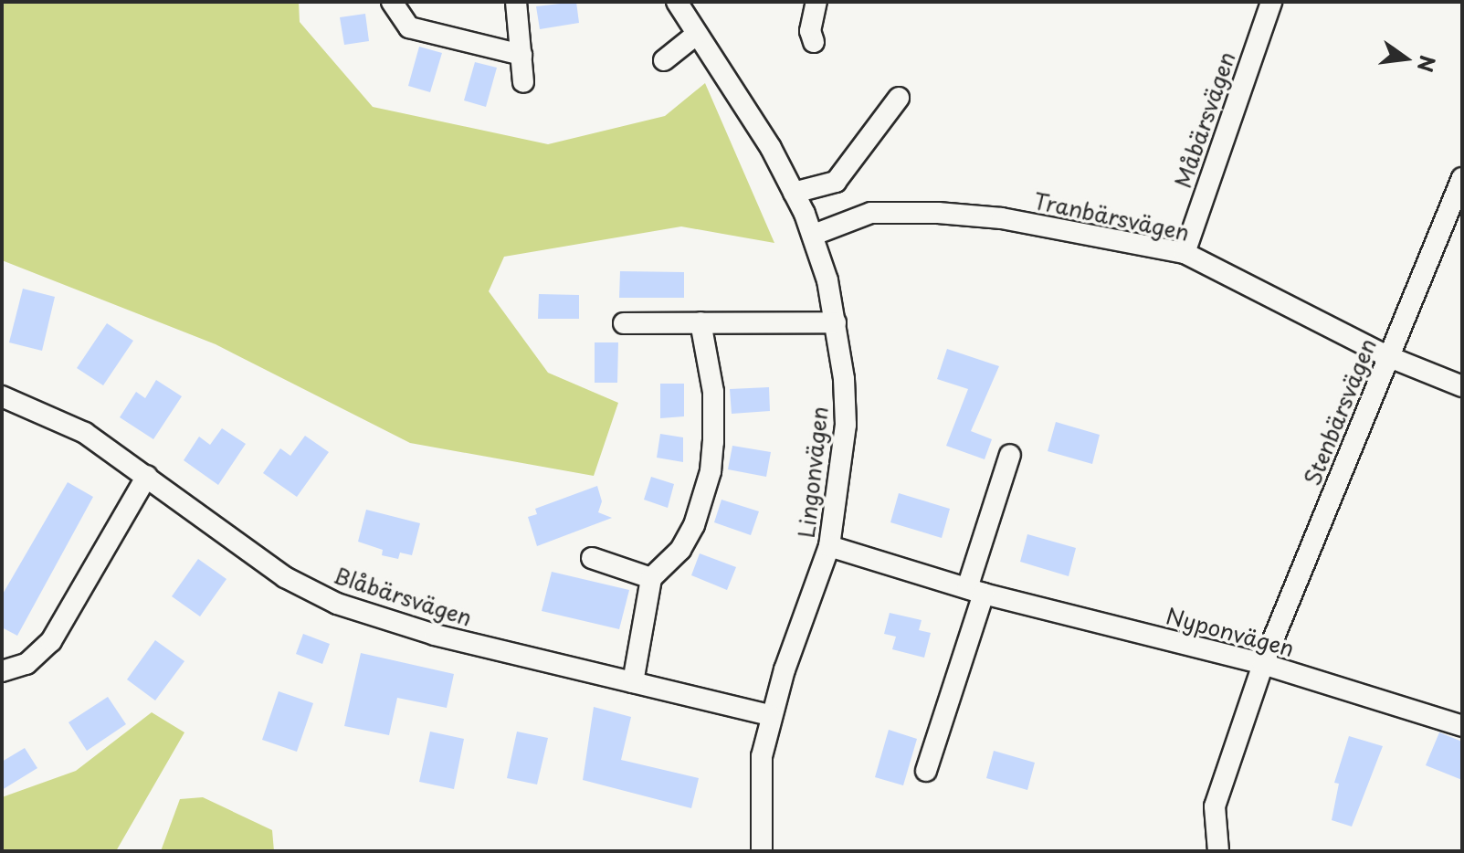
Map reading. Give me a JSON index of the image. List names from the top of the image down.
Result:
{
  "streets": {
    "street": [
      "Måbärsvägen",
      "Tranbärsvägen",
      "Stenbärsvägen",
      "Lingonvägen",
      "Blåbärsvägen",
      "Nyponvägen"
    ]
  },
  "crossings": [
    ["Måbärsvägen", "Tranbärsvägen"],
    ["Tranbärsvägen", "Stenbärsvägen"],
    ["Tranbärsvägen", "Lingonvägen"],
    ["Stenbärsvägen", "Nyponvägen"],
    ["Lingonvägen", "Blåbärsvägen"],
    ["Lingonvägen", "Nyponvägen"]
  ],
  "north": "right"
}
